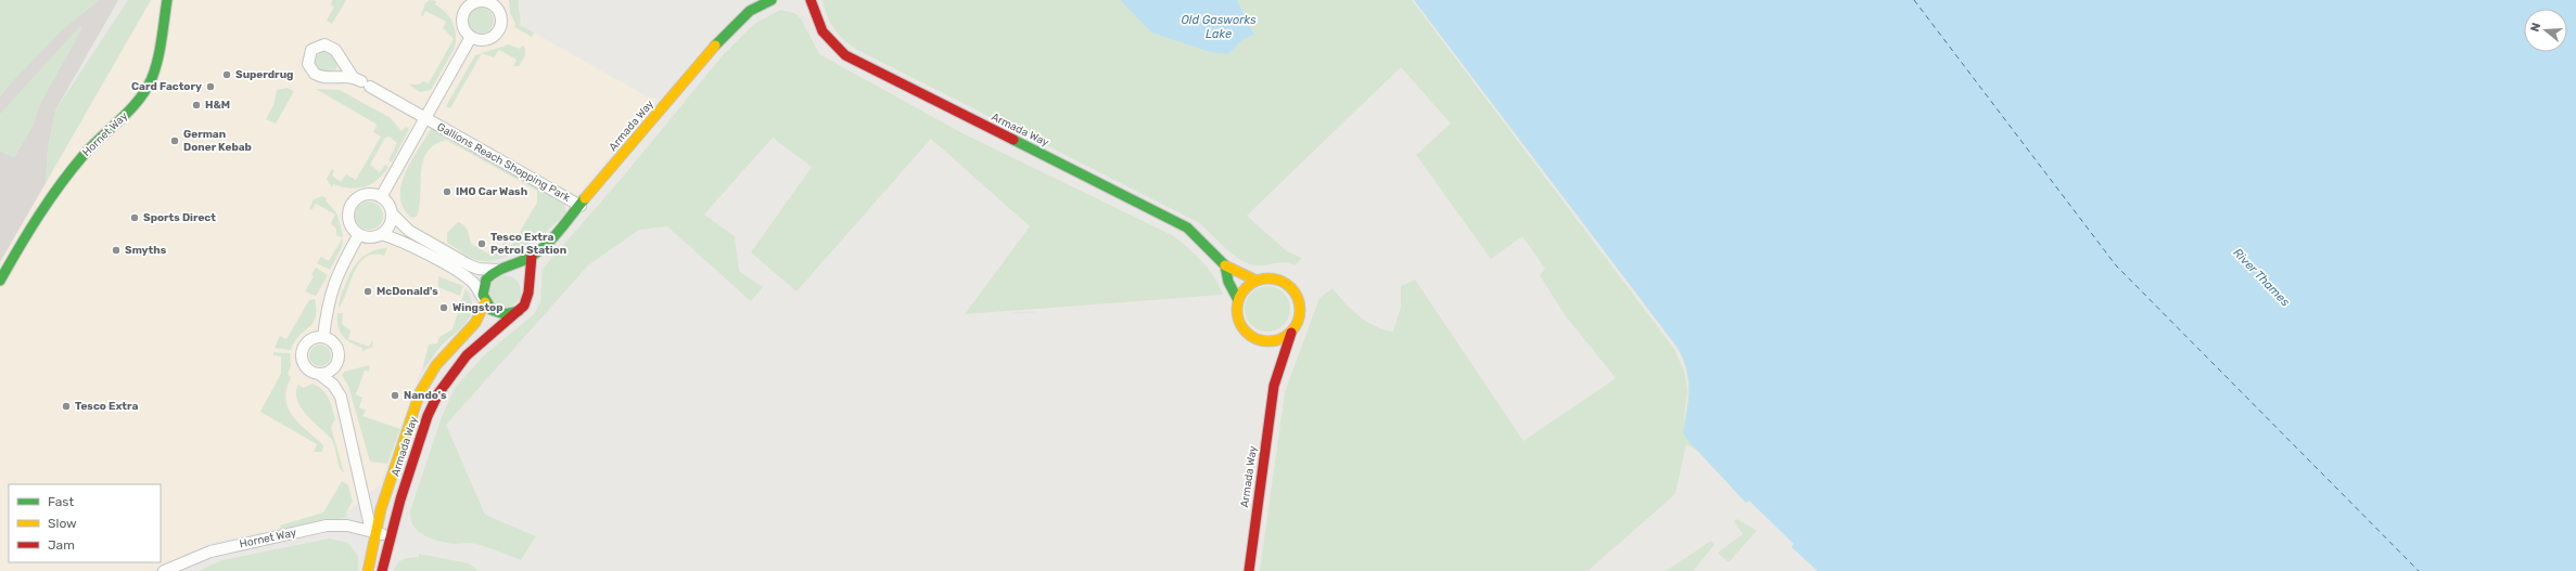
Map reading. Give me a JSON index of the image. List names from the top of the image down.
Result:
{
  "streets": {
    "street": ["Armada Way", "Hornet Way", "Gallions Reach Shopping Park"]
  },
  "crossings": [
    ["Armada Way", "Hornet Way"],
    ["Armada Way", "Gallions Reach Shopping Park"]
  ],
  "water": ["Old Gasworks Lake", "River Thames"],
  "places": [
    "Superdrug",
    "Card Factory",
    "H&M",
    "German Doner Kebab",
    "IMO Car Wash",
    "Sports Direct",
    "Tesco Extra Petrol Station",
    "Smyths",
    "McDonald's",
    "Wingstop",
    "Nando's",
    "Tesco Extra"
  ],
  "legend": ["Fast", "Slow", "Jam"],
  "north": "left"
}
